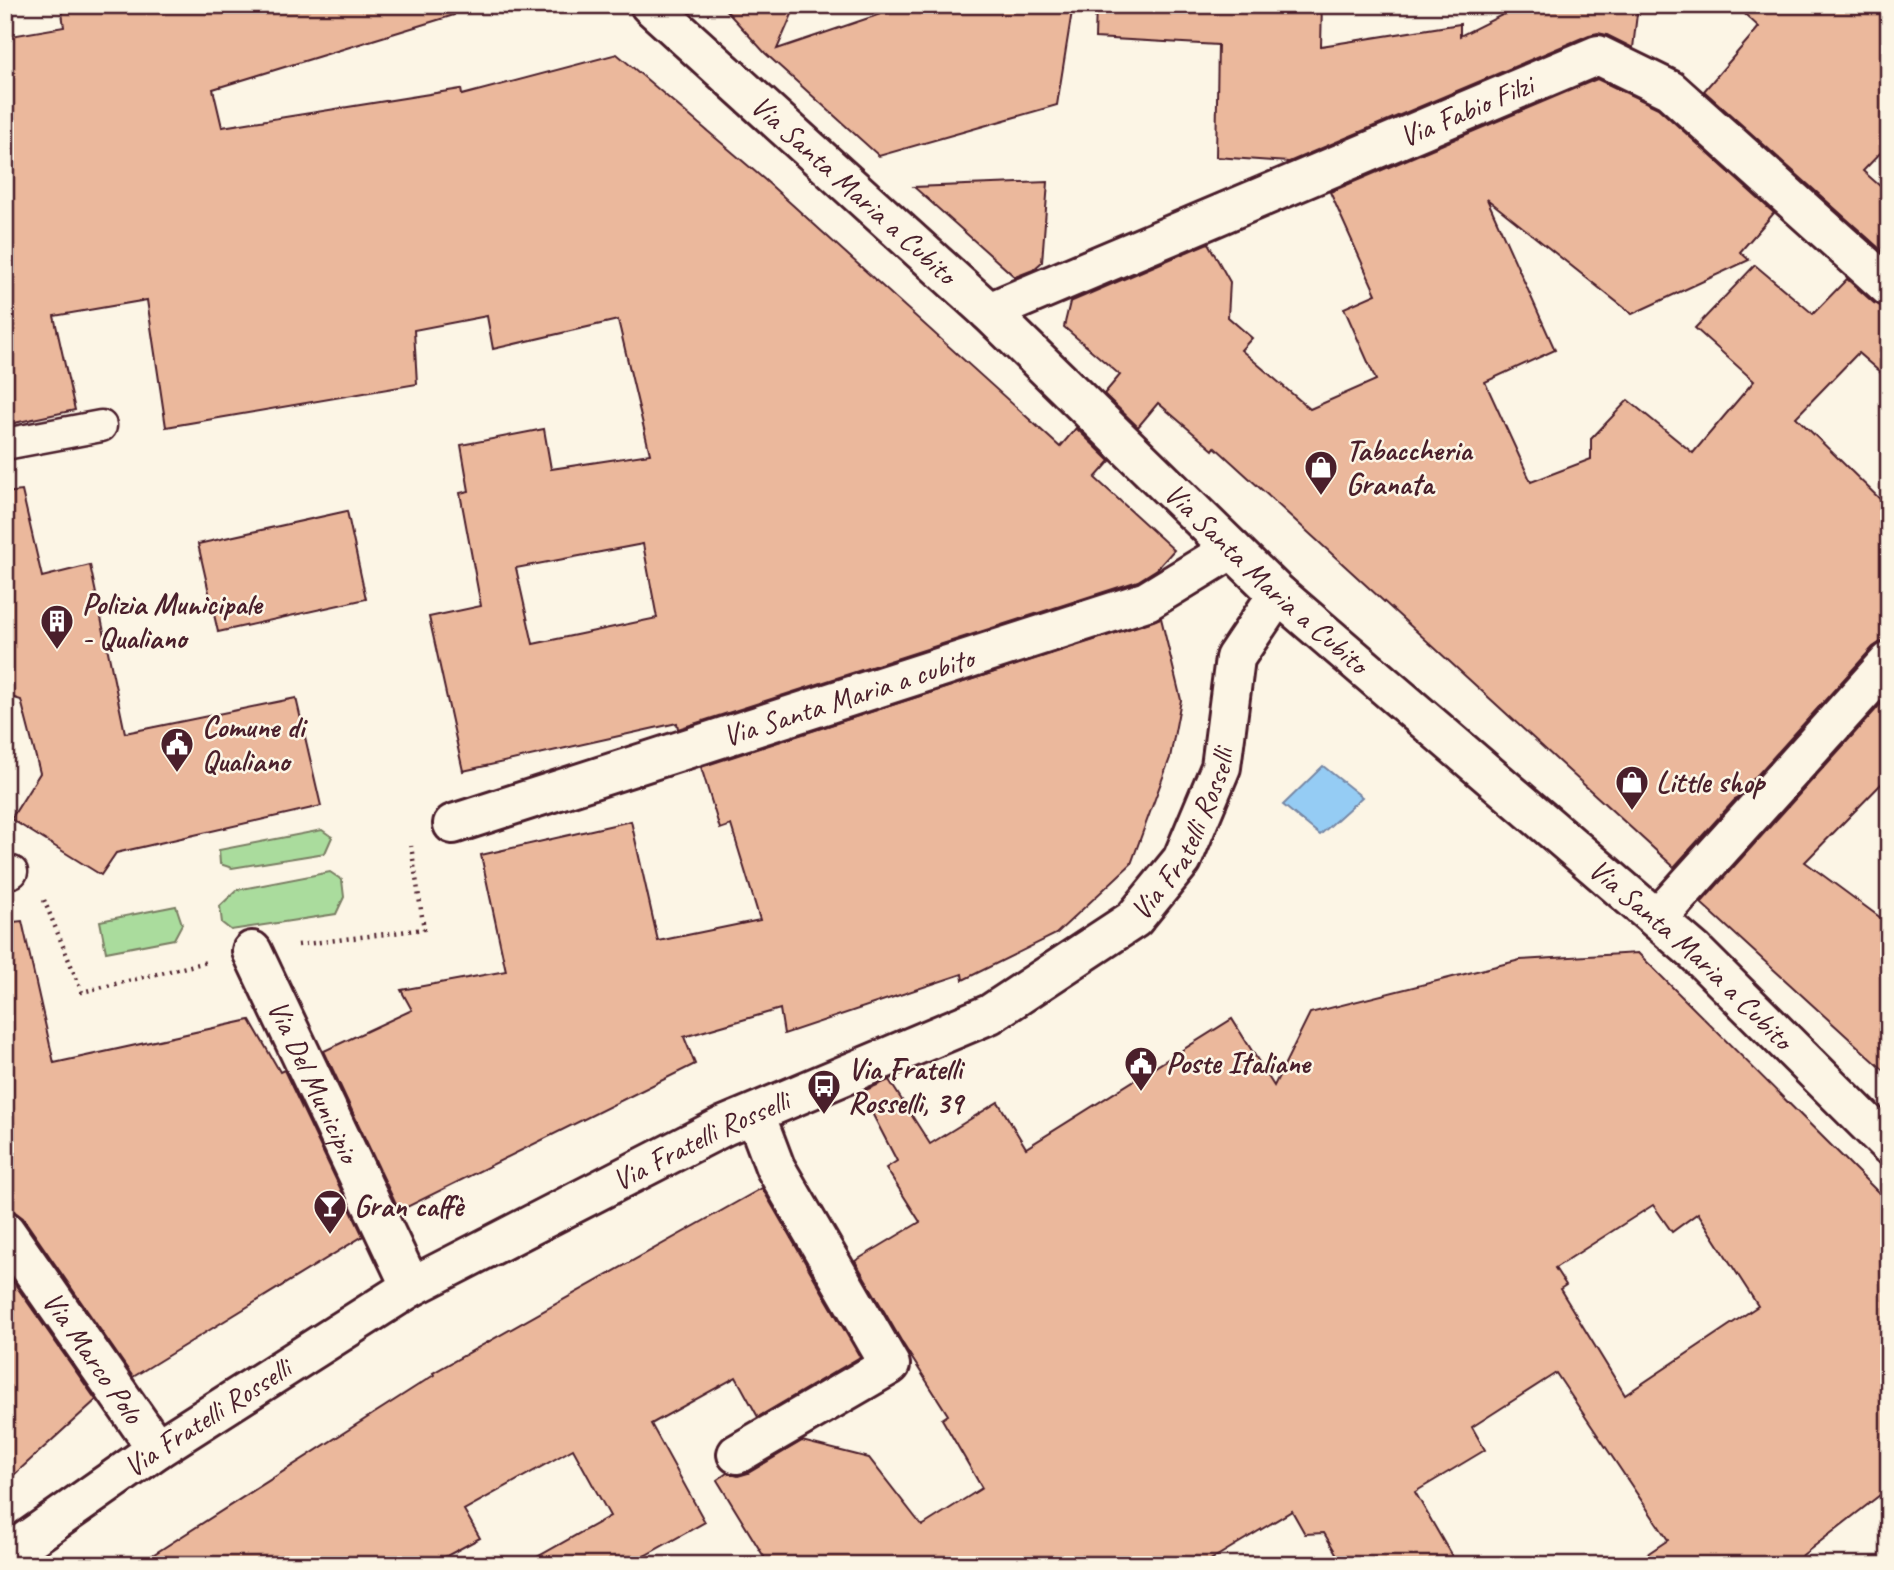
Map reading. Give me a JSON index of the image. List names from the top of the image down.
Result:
{
  "streets": {
    "street": [
      "Via Fabio Filzi",
      "Via Santa Maria a Cubito",
      "Via Santa Maria a cubito",
      "Via Fratelli Rosselli",
      "Via Del Municipio",
      "Via Marco Polo"
    ]
  },
  "crossings": [
    ["Via Fabio Filzi", "Via Santa Maria a Cubito"],
    ["Via Santa Maria a Cubito", "Via Santa Maria a cubito"],
    ["Via Santa Maria a Cubito", "Via Fratelli Rosselli"],
    ["Via Fratelli Rosselli", "Via Del Municipio"],
    ["Via Fratelli Rosselli", "Via Marco Polo"]
  ],
  "places": {
    "shop": ["Tabaccheria Granata", "Little shop"],
    "building": ["Polizia Municipale - Qualiano"],
    "public building": ["Comune di Qualiano", "Poste Italiane"],
    "bus stop": ["Via Fratelli Rosselli, 39"],
    "bar": ["Gran caffè"]
  }
}
